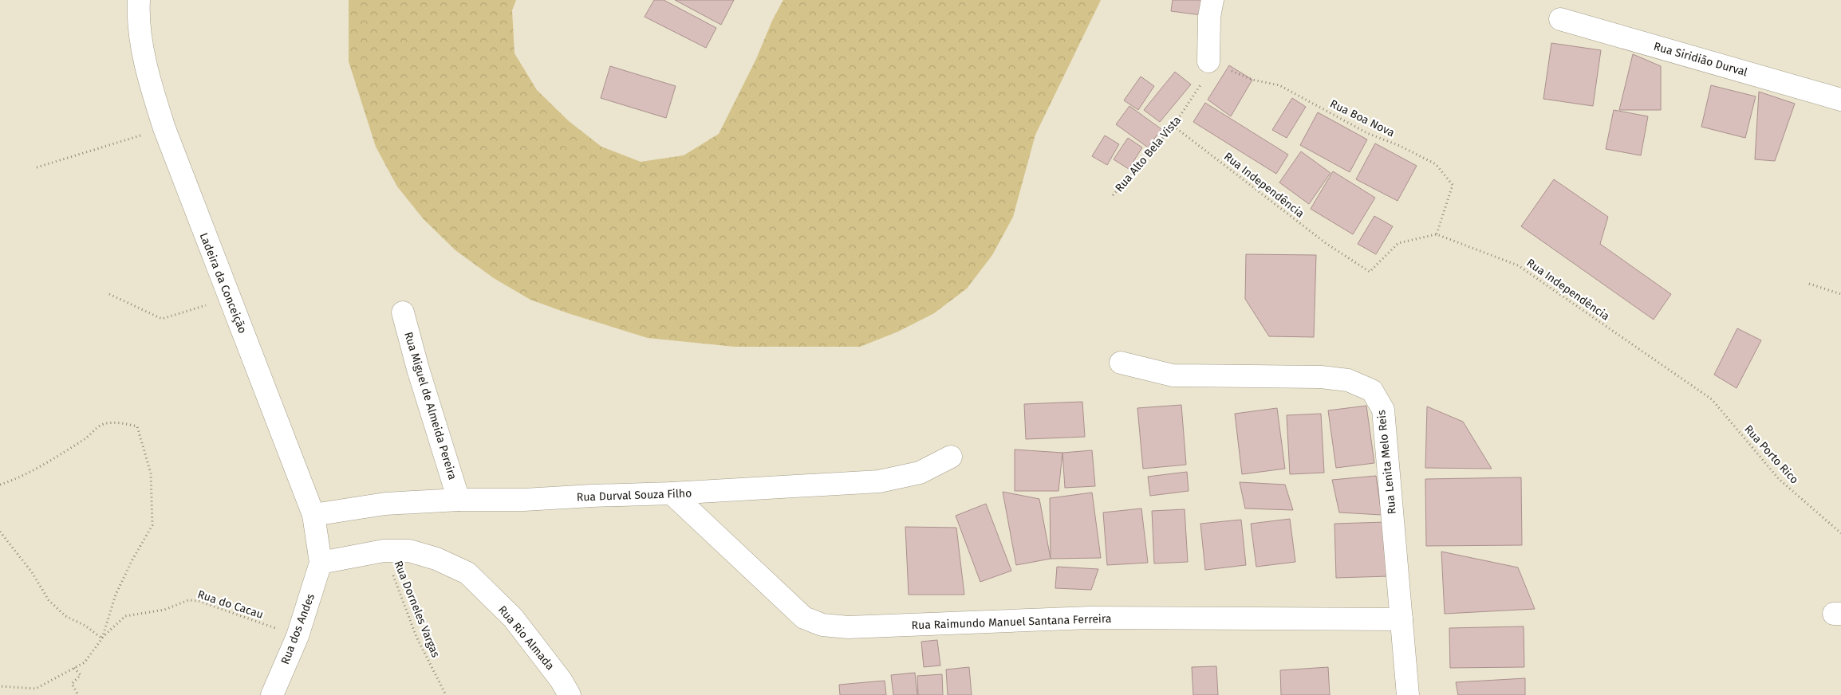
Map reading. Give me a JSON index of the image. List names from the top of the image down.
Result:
{
  "streets": {
    "street": [
      "Rua Siridião Durval",
      "Ladeira da Conceição",
      "Rua Miguel de Almeida Pereira",
      "Rua Lenita Melo Reis",
      "Rua Durval Souza Filho",
      "Rua Raimundo Manuel Santana Ferreira",
      "Rua dos Andes",
      "Rua Rio Almada"
    ],
    "path": [
      "Rua Boa Nova",
      "Rua Alto Bela Vista",
      "Rua Independência",
      "Rua Porto Rico",
      "Rua do Cacau",
      "Rua Dorneles Vargas"
    ]
  },
  "crossings": [
    ["Rua Boa Nova", "Rua Alto Bela Vista"],
    ["Rua Boa Nova", "Rua Independência"],
    ["Rua Alto Bela Vista", "Rua Independência"],
    ["Rua Independência", "Rua Porto Rico"],
    ["Ladeira da Conceição", "Rua Durval Souza Filho"],
    ["Ladeira da Conceição", "Rua dos Andes"],
    ["Ladeira da Conceição", "Rua Rio Almada"],
    ["Rua Miguel de Almeida Pereira", "Rua Durval Souza Filho"],
    ["Rua Lenita Melo Reis", "Rua Raimundo Manuel Santana Ferreira"],
    ["Rua Durval Souza Filho", "Rua Raimundo Manuel Santana Ferreira"],
    ["Rua do Cacau", "Rua dos Andes"],
    ["Rua Dorneles Vargas", "Rua Rio Almada"],
    ["Rua dos Andes", "Rua Rio Almada"]
  ]
}
